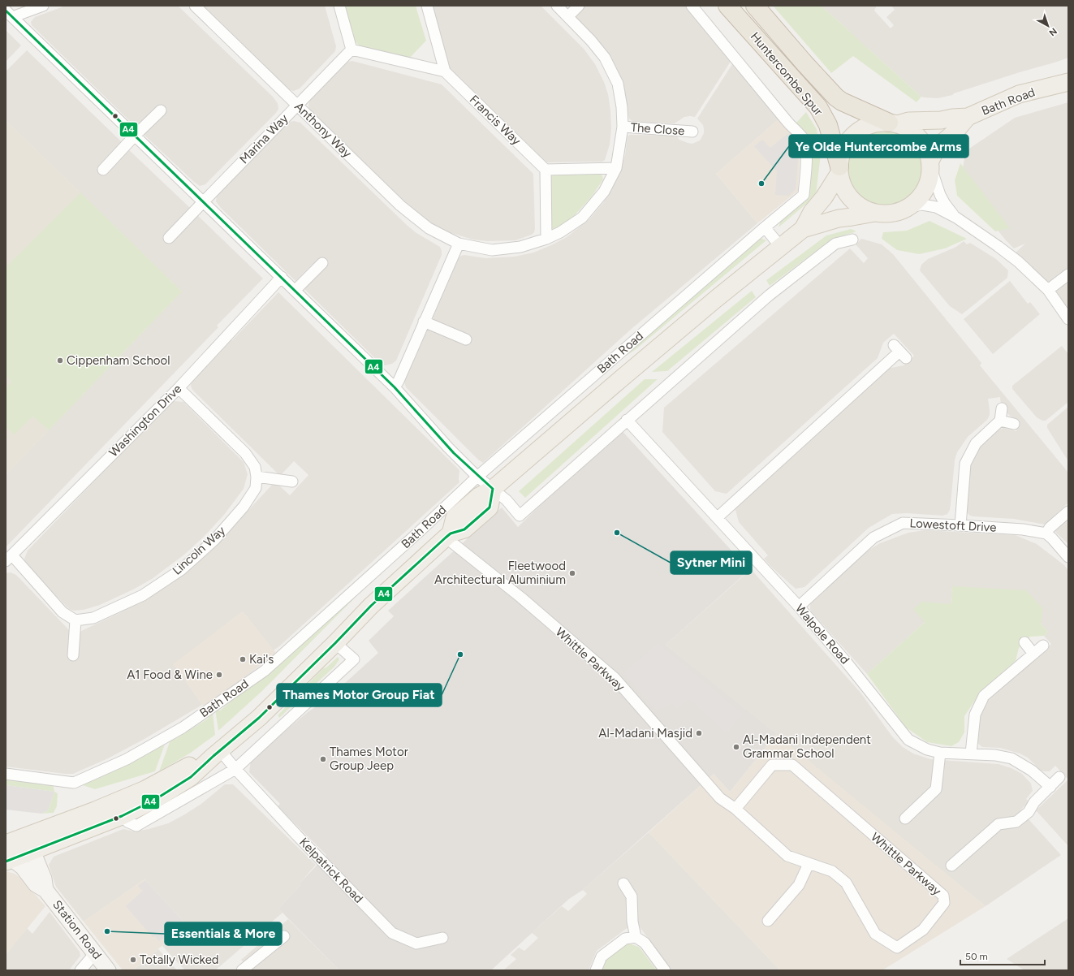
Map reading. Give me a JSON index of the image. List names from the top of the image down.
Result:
{
  "streets": {
    "highway": ["Huntercombe Spur"],
    "main road": ["Bath Road"],
    "street": [
      "Francis Way",
      "The Close",
      "Anthony Way",
      "Marina Way",
      "Washington Drive",
      "Lowestoft Drive",
      "Lincoln Way",
      "Walpole Road",
      "Whittle Parkway",
      "Kelpatrick Road",
      "Station Road"
    ]
  },
  "crossings": [
    ["Huntercombe Spur", "Bath Road"],
    ["Bath Road", "Whittle Parkway"],
    ["Bath Road", "Kelpatrick Road"],
    ["Bath Road", "Station Road"],
    ["The Close", "Anthony Way"],
    ["Anthony Way", "Marina Way"],
    ["Lowestoft Drive", "Walpole Road"]
  ],
  "places": [
    "Ye Olde Huntercombe Arms",
    "Cippenham School",
    "Sytner Mini",
    "Fleetwood Architectural Aluminium",
    "Thames Motor Group Fiat",
    "Kai's",
    "A1 Food & Wine",
    "Al-Madani Masjid",
    "Al-Madani Independent Grammar School",
    "Thames Motor Group Jeep",
    "Essentials & More",
    "Totally Wicked"
  ],
  "lines": ["transit line A4"],
  "scale_bar": "50 m",
  "north": "bottom right"
}
